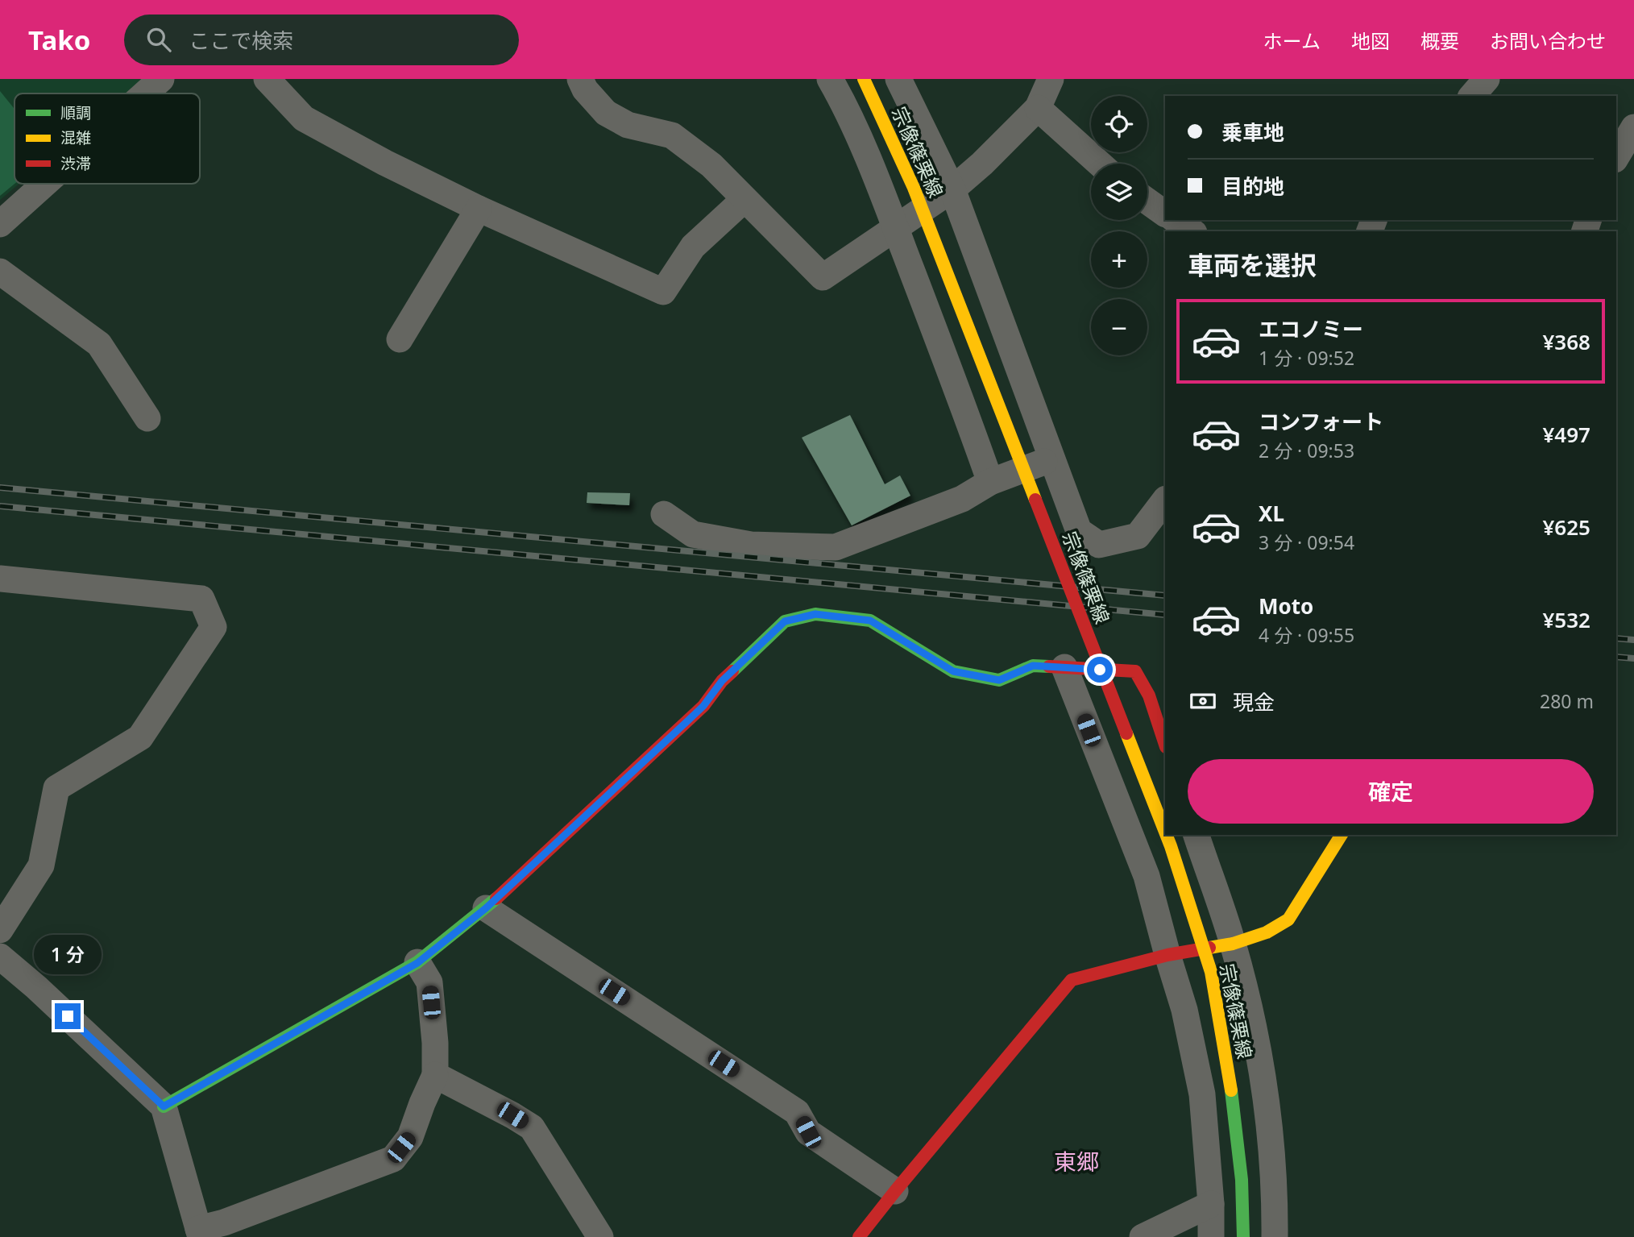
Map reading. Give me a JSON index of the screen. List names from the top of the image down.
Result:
{
  "streets": {
    "street": ["宗像篠栗線"]
  },
  "districts": ["東郷"],
  "legend": ["順調", "混雑", "渋滞"],
  "page": {
    "header": "Tako",
    "search": "ここで検索",
    "nav": [
      "ホーム",
      "地図",
      "概要",
      "お問い合わせ"
    ],
    "map_buttons": ["+", "−"],
    "banner": ["乗車地", "目的地"],
    "heading": "車両を選択",
    "list": [
      {
        "name": "エコノミー",
        "note": "1 分 · 09:52",
        "value": "¥368"
      },
      {
        "name": "コンフォート",
        "note": "2 分 · 09:53",
        "value": "¥497"
      },
      {
        "name": "XL",
        "note": "3 分 · 09:54",
        "value": "¥625"
      },
      {
        "name": "Moto",
        "note": "4 分 · 09:55",
        "value": "¥532"
      }
    ],
    "pay": ["現金", "280 m"],
    "buttons": "確定",
    "bubble": "1 分"
  }
}
